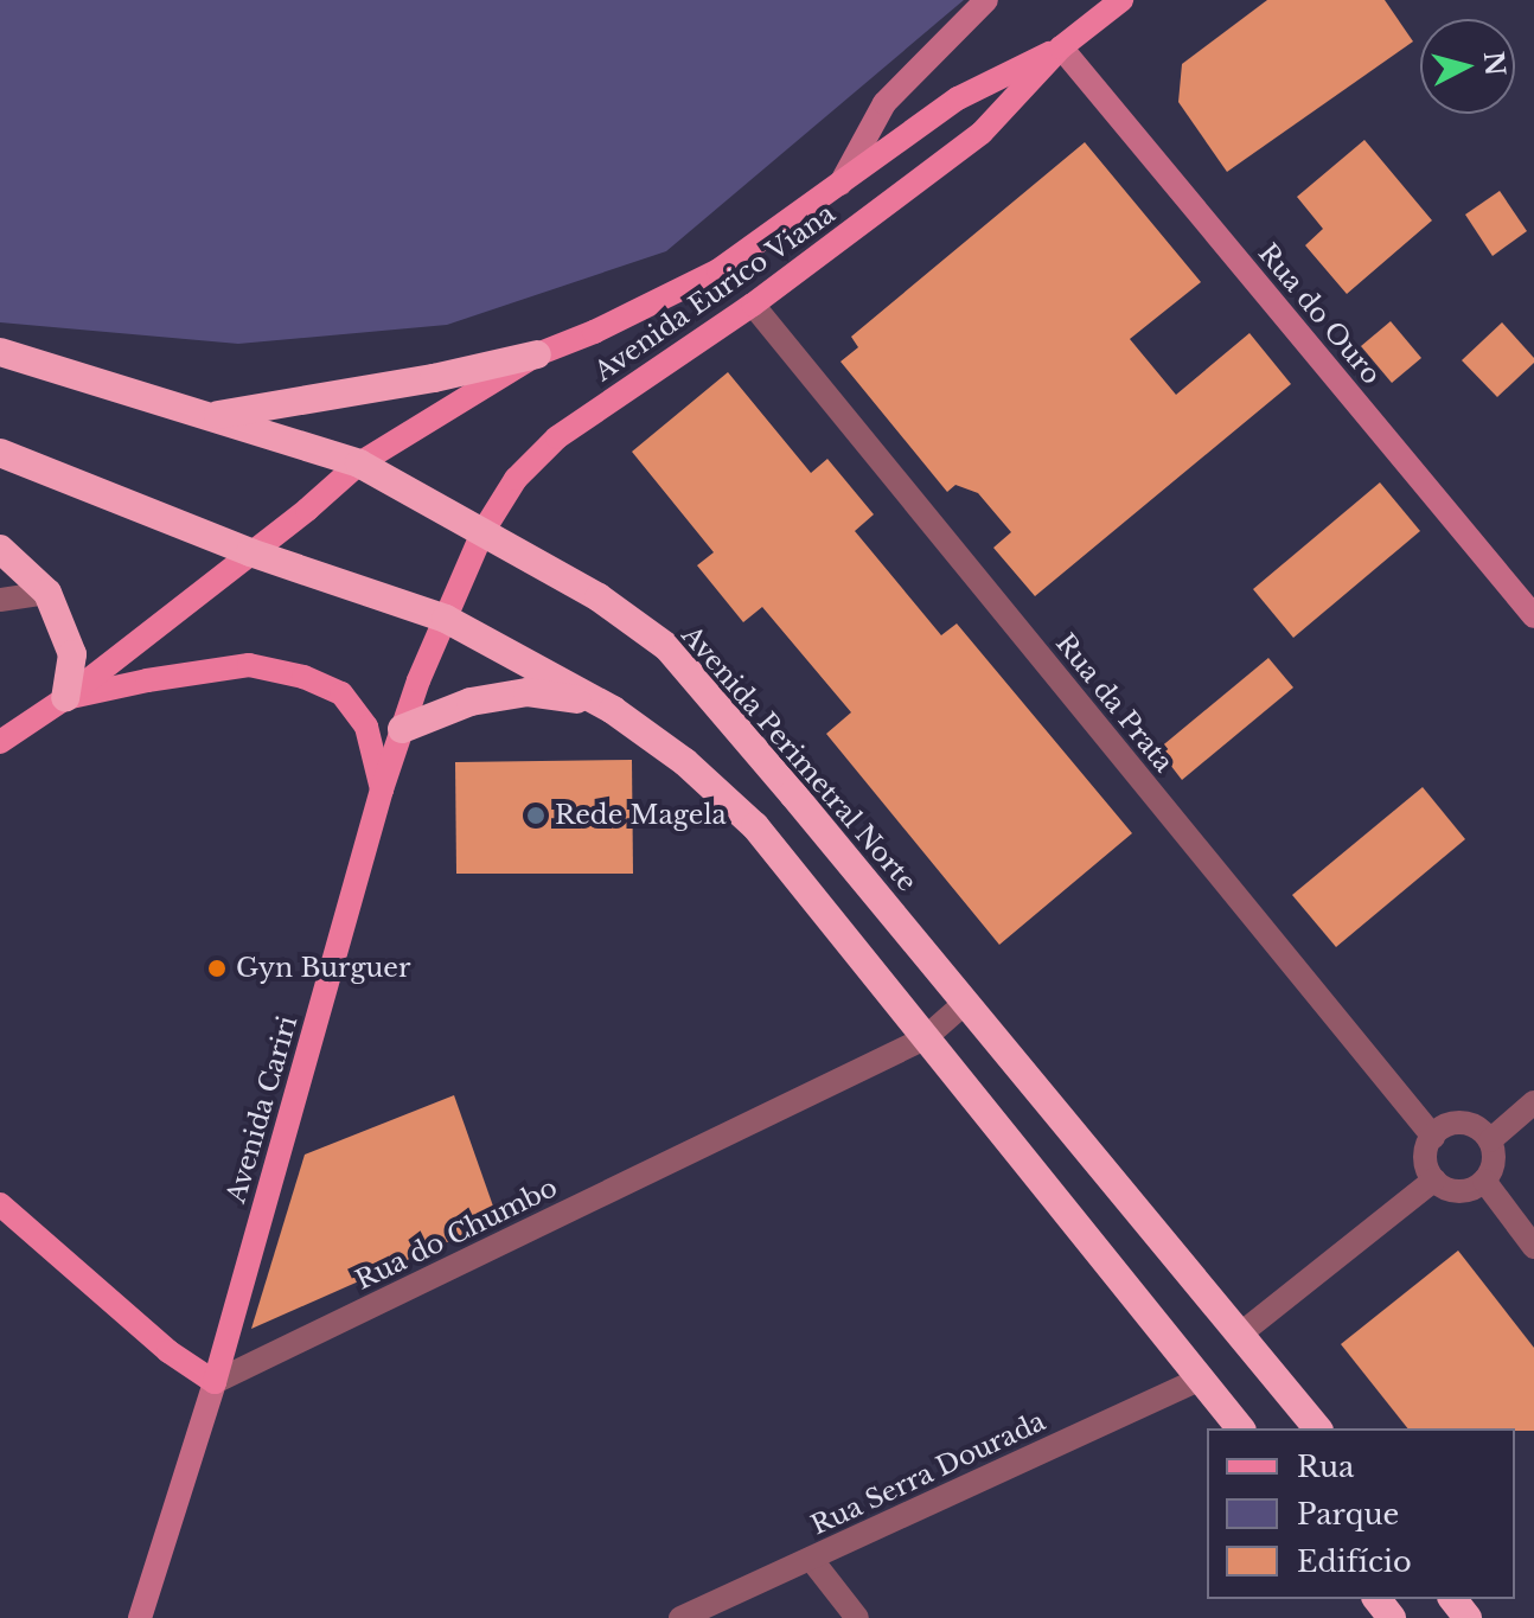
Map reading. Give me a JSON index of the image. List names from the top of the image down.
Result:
{
  "streets": {
    "highway": ["Avenida Perimetral Norte"],
    "main road": ["Avenida Eurico Viana", "Avenida Cariri"],
    "street": [
      "Rua do Ouro",
      "Rua da Prata",
      "Rua do Chumbo",
      "Rua Serra Dourada"
    ]
  },
  "crossings": [
    ["Avenida Eurico Viana", "Rua do Ouro"],
    ["Avenida Eurico Viana", "Rua da Prata"],
    ["Avenida Eurico Viana", "Avenida Perimetral Norte"],
    ["Avenida Eurico Viana", "Avenida Cariri"],
    ["Avenida Perimetral Norte", "Rua do Chumbo"],
    ["Avenida Cariri", "Rua do Chumbo"]
  ],
  "places": ["Rede Magela", "Gyn Burguer"],
  "legend": ["Rua", "Parque", "Edifício"],
  "north": "right"
}
